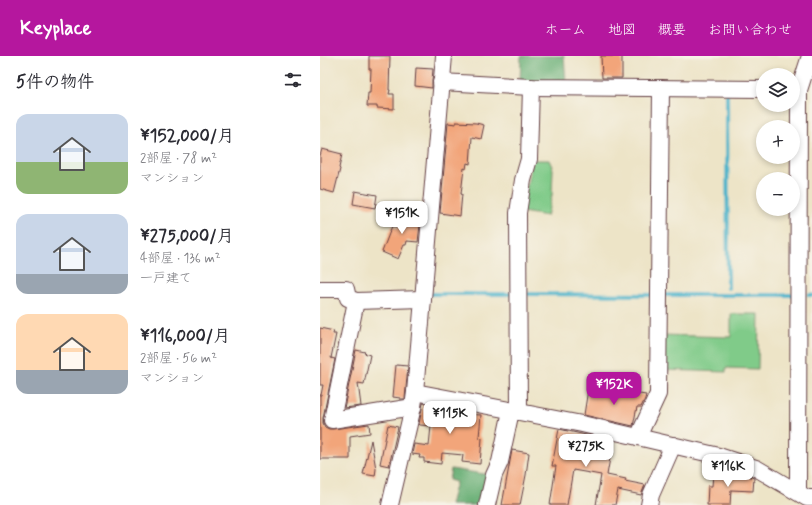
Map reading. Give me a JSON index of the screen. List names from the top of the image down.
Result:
{
  "page": {
    "header": "Keyplace",
    "nav": [
      "ホーム",
      "地図",
      "概要",
      "お問い合わせ"
    ],
    "heading": "5件の物件",
    "map_buttons": ["+", "−"],
    "list": [
      {
        "name": "¥152,000/月",
        "note": "2部屋 · 78 m² · マンション"
      },
      {
        "name": "¥275,000/月",
        "note": "4部屋 · 136 m² · 一戸建て"
      },
      {
        "name": "¥116,000/月",
        "note": "2部屋 · 56 m² · マンション"
      }
    ],
    "price": [
      "¥151K",
      "¥152K",
      "¥115K",
      "¥275K",
      "¥116K"
    ]
  }
}
